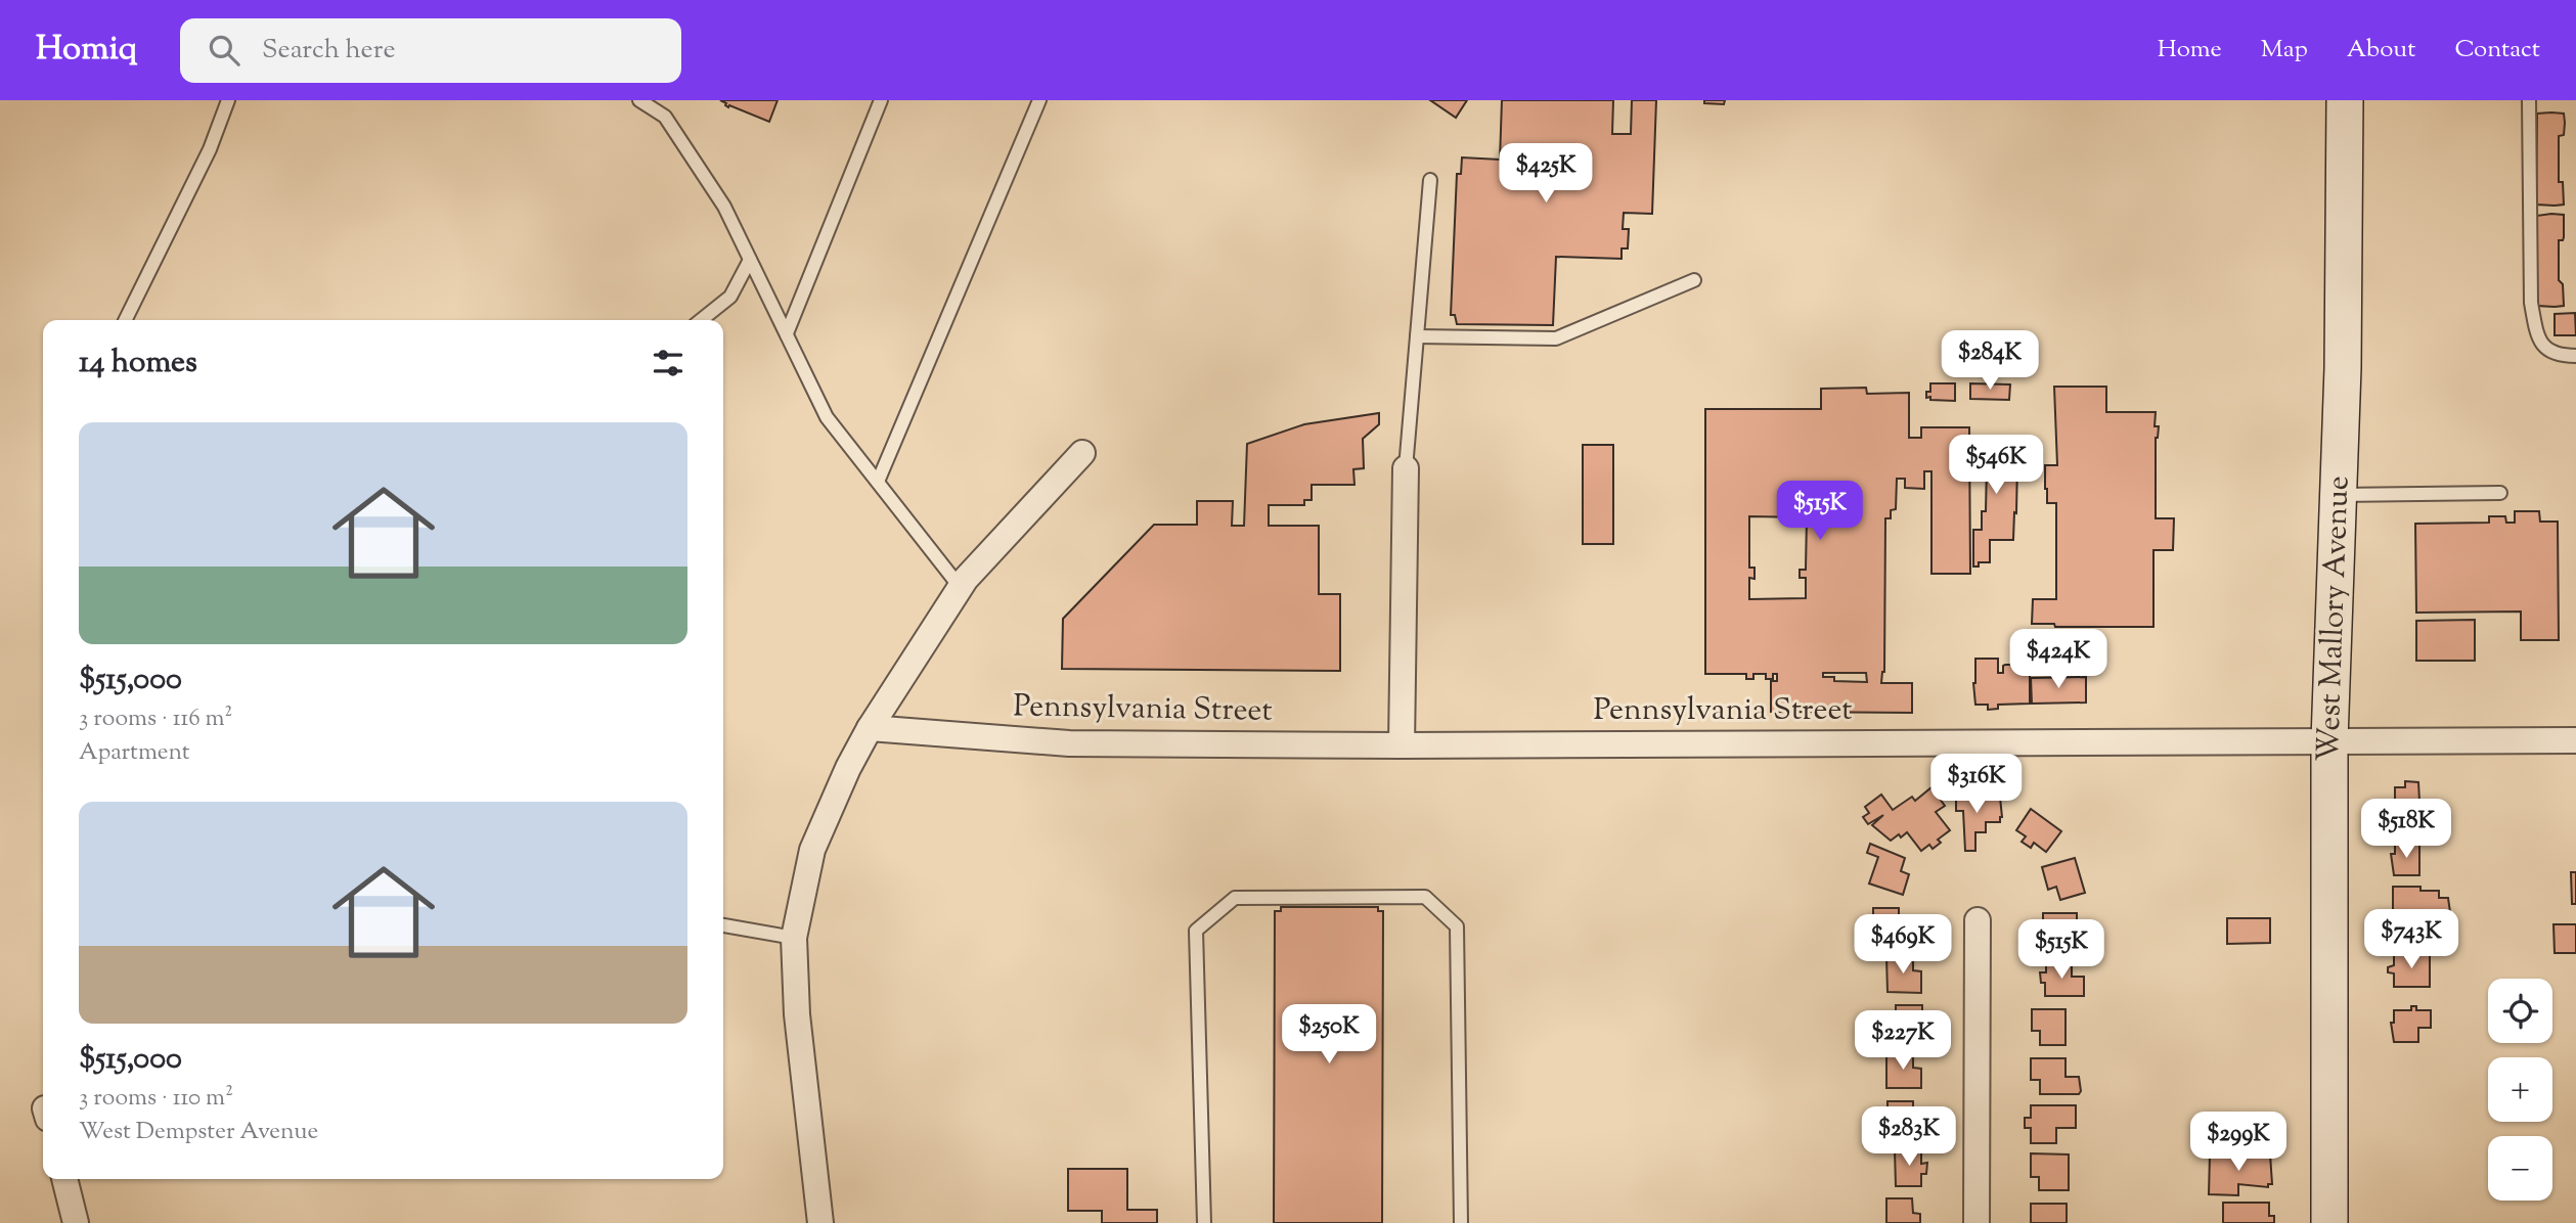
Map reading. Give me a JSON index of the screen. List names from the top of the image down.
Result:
{
  "streets": {
    "main road": ["West Mallory Avenue"],
    "street": ["Pennsylvania Street"]
  },
  "crossings": [
    ["West Mallory Avenue", "Pennsylvania Street"]
  ],
  "page": {
    "header": "Homiq",
    "search": "Search here",
    "nav": [
      "Home",
      "Map",
      "About",
      "Contact"
    ],
    "price": [
      "$425K",
      "$284K",
      "$546K",
      "$515K",
      "$424K",
      "$316K",
      "$518K",
      "$743K",
      "$469K",
      "$515K",
      "$250K",
      "$227K",
      "$283K",
      "$299K"
    ],
    "heading": "14 homes",
    "list": [
      {
        "name": "$515,000",
        "note": "3 rooms · 116 m² · Apartment"
      },
      {
        "name": "$515,000",
        "note": "3 rooms · 110 m² · West Dempster Avenue"
      }
    ],
    "map_buttons": ["+", "−"]
  }
}
